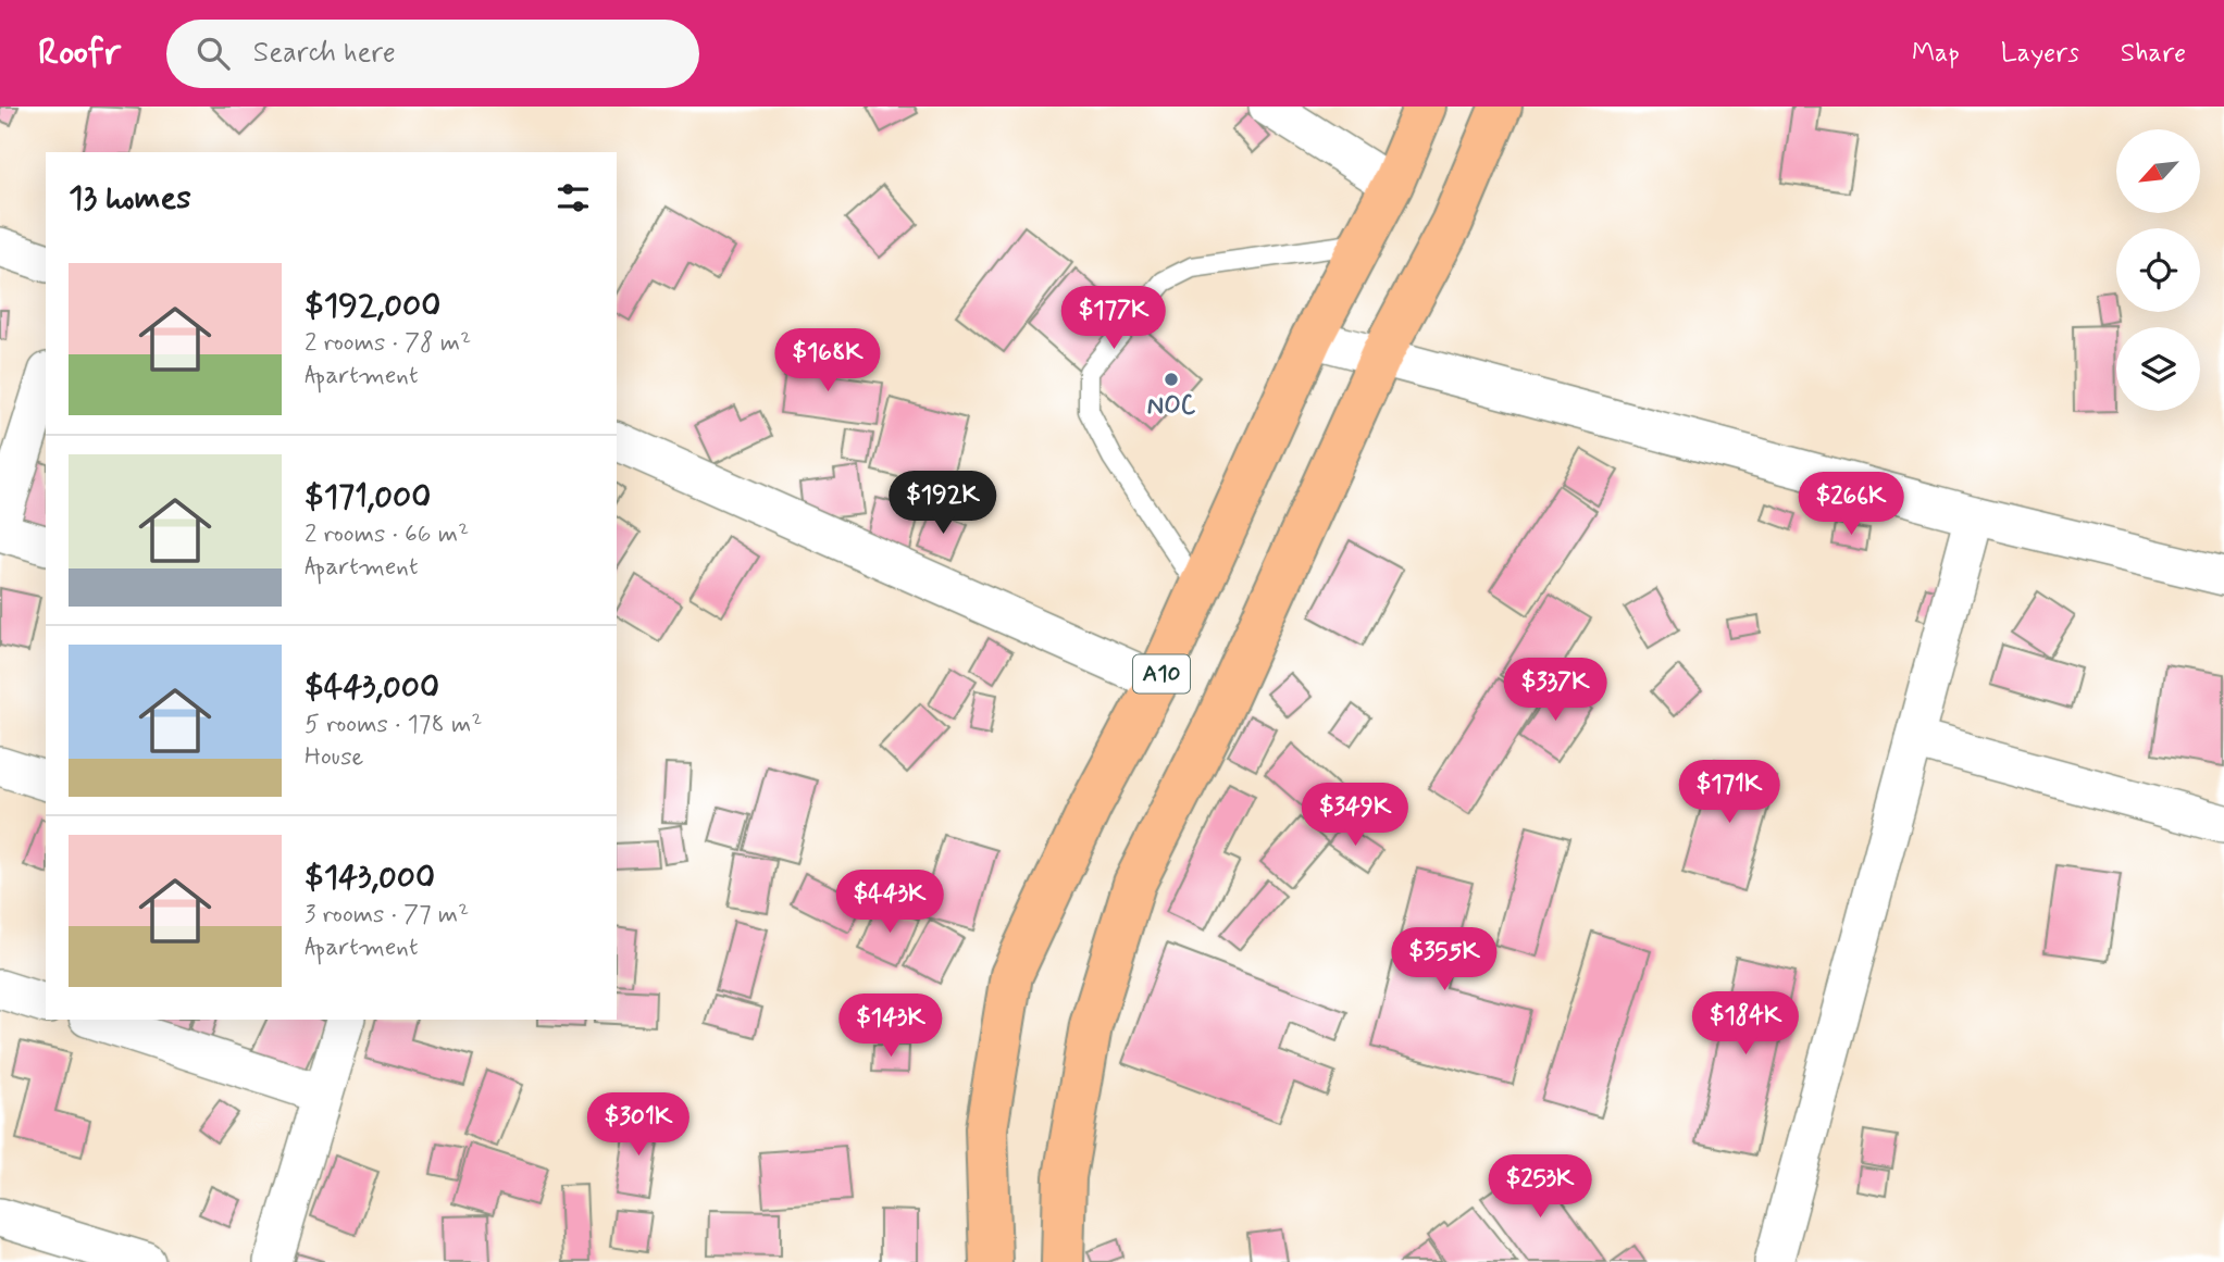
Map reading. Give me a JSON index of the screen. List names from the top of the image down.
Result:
{
  "streets": {
    "highway": ["A10"]
  },
  "places": ["NOC"],
  "north": "bottom left",
  "page": {
    "header": "Roofr",
    "search": "Search here",
    "nav": ["Map", "Layers", "Share"],
    "heading": "13 homes",
    "list": [
      {
        "name": "$192,000",
        "note": "2 rooms · 78 m² · Apartment"
      },
      {
        "name": "$171,000",
        "note": "2 rooms · 66 m² · Apartment"
      },
      {
        "name": "$443,000",
        "note": "5 rooms · 178 m² · House"
      },
      {
        "name": "$143,000",
        "note": "3 rooms · 77 m² · Apartment"
      }
    ],
    "price": [
      "$177K",
      "$168K",
      "$192K",
      "$266K",
      "$337K",
      "$171K",
      "$349K",
      "$443K",
      "$355K",
      "$184K",
      "$143K",
      "$301K",
      "$253K"
    ]
  }
}
